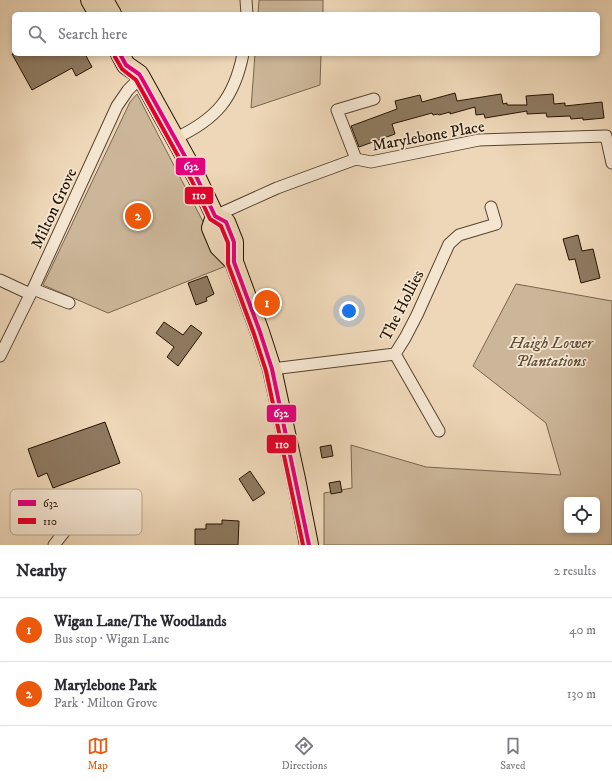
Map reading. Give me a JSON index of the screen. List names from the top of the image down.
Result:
{
  "streets": {
    "street": ["Marylebone Place", "Milton Grove", "The Hollies"]
  },
  "parks": ["Haigh Lower Plantations"],
  "lines": ["transit line 632", "transit line 110"],
  "legend": ["632", "110"],
  "page": {
    "search": "Search here",
    "pins": ["2", "1"],
    "heading": ["Nearby", "2 results"],
    "list": [
      {
        "mark": "1",
        "name": "Wigan Lane/The Woodlands",
        "note": "Bus stop · Wigan Lane",
        "value": "40 m"
      },
      {
        "mark": "2",
        "name": "Marylebone Park",
        "note": "Park · Milton Grove",
        "value": "130 m"
      }
    ],
    "nav": ["Map", "Directions", "Saved"]
  }
}
